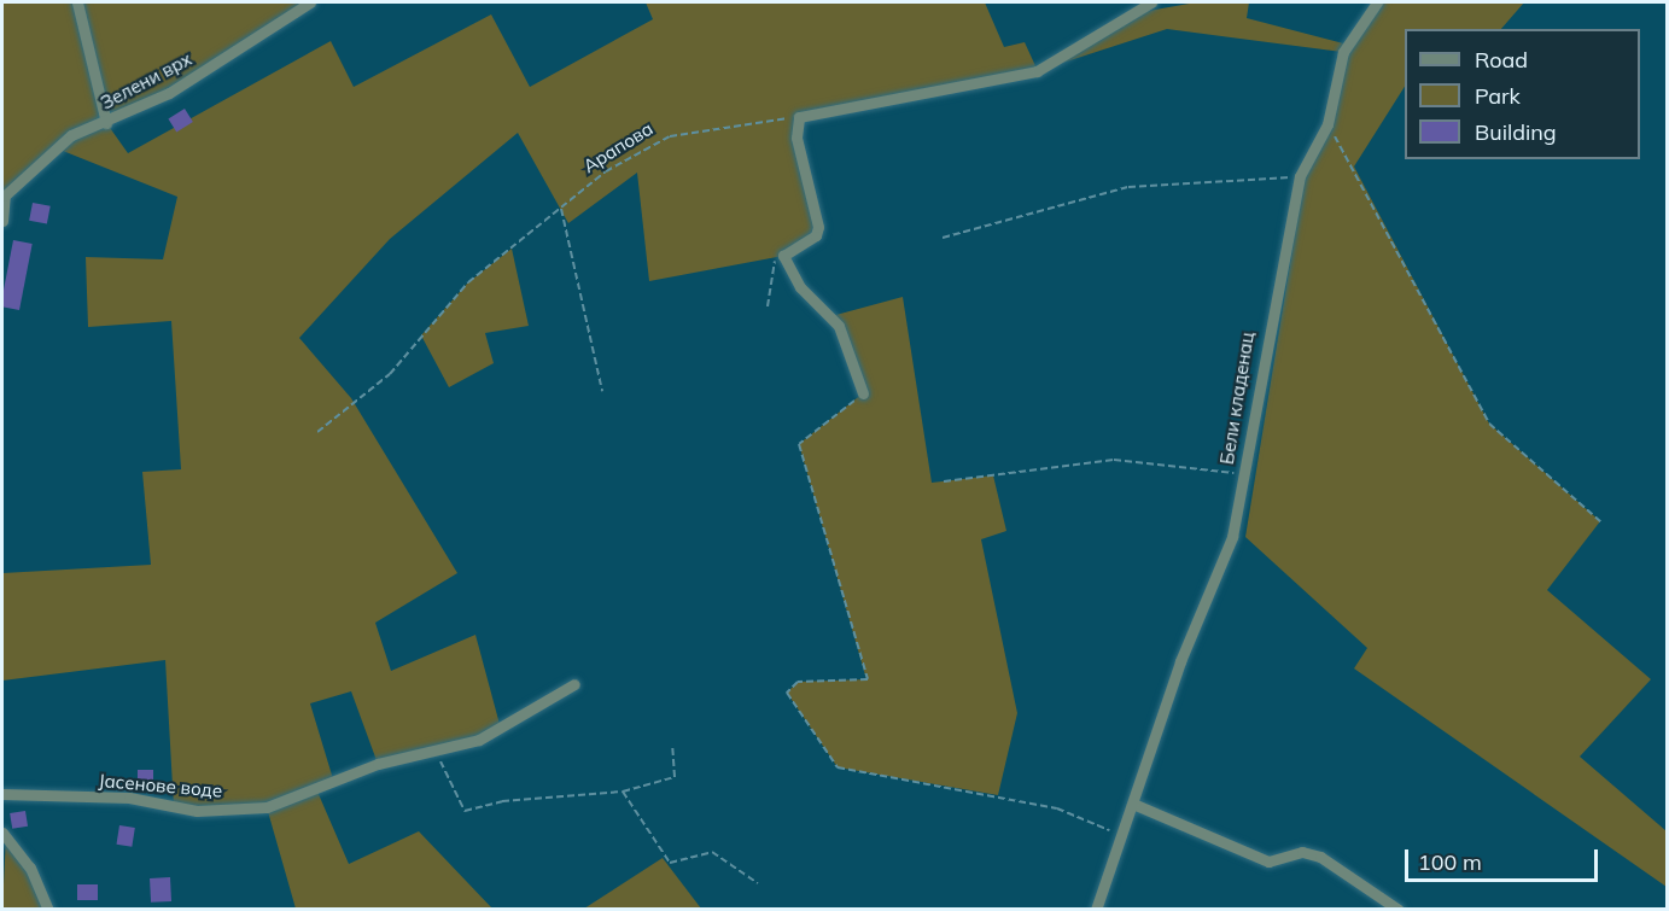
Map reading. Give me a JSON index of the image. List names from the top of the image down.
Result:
{
  "streets": {
    "street": ["Зелени врх", "Бели кладенац", "Јасенове воде"],
    "path": ["Арапова"]
  },
  "legend": ["Road", "Park", "Building"],
  "scale_bar": "100 m"
}
